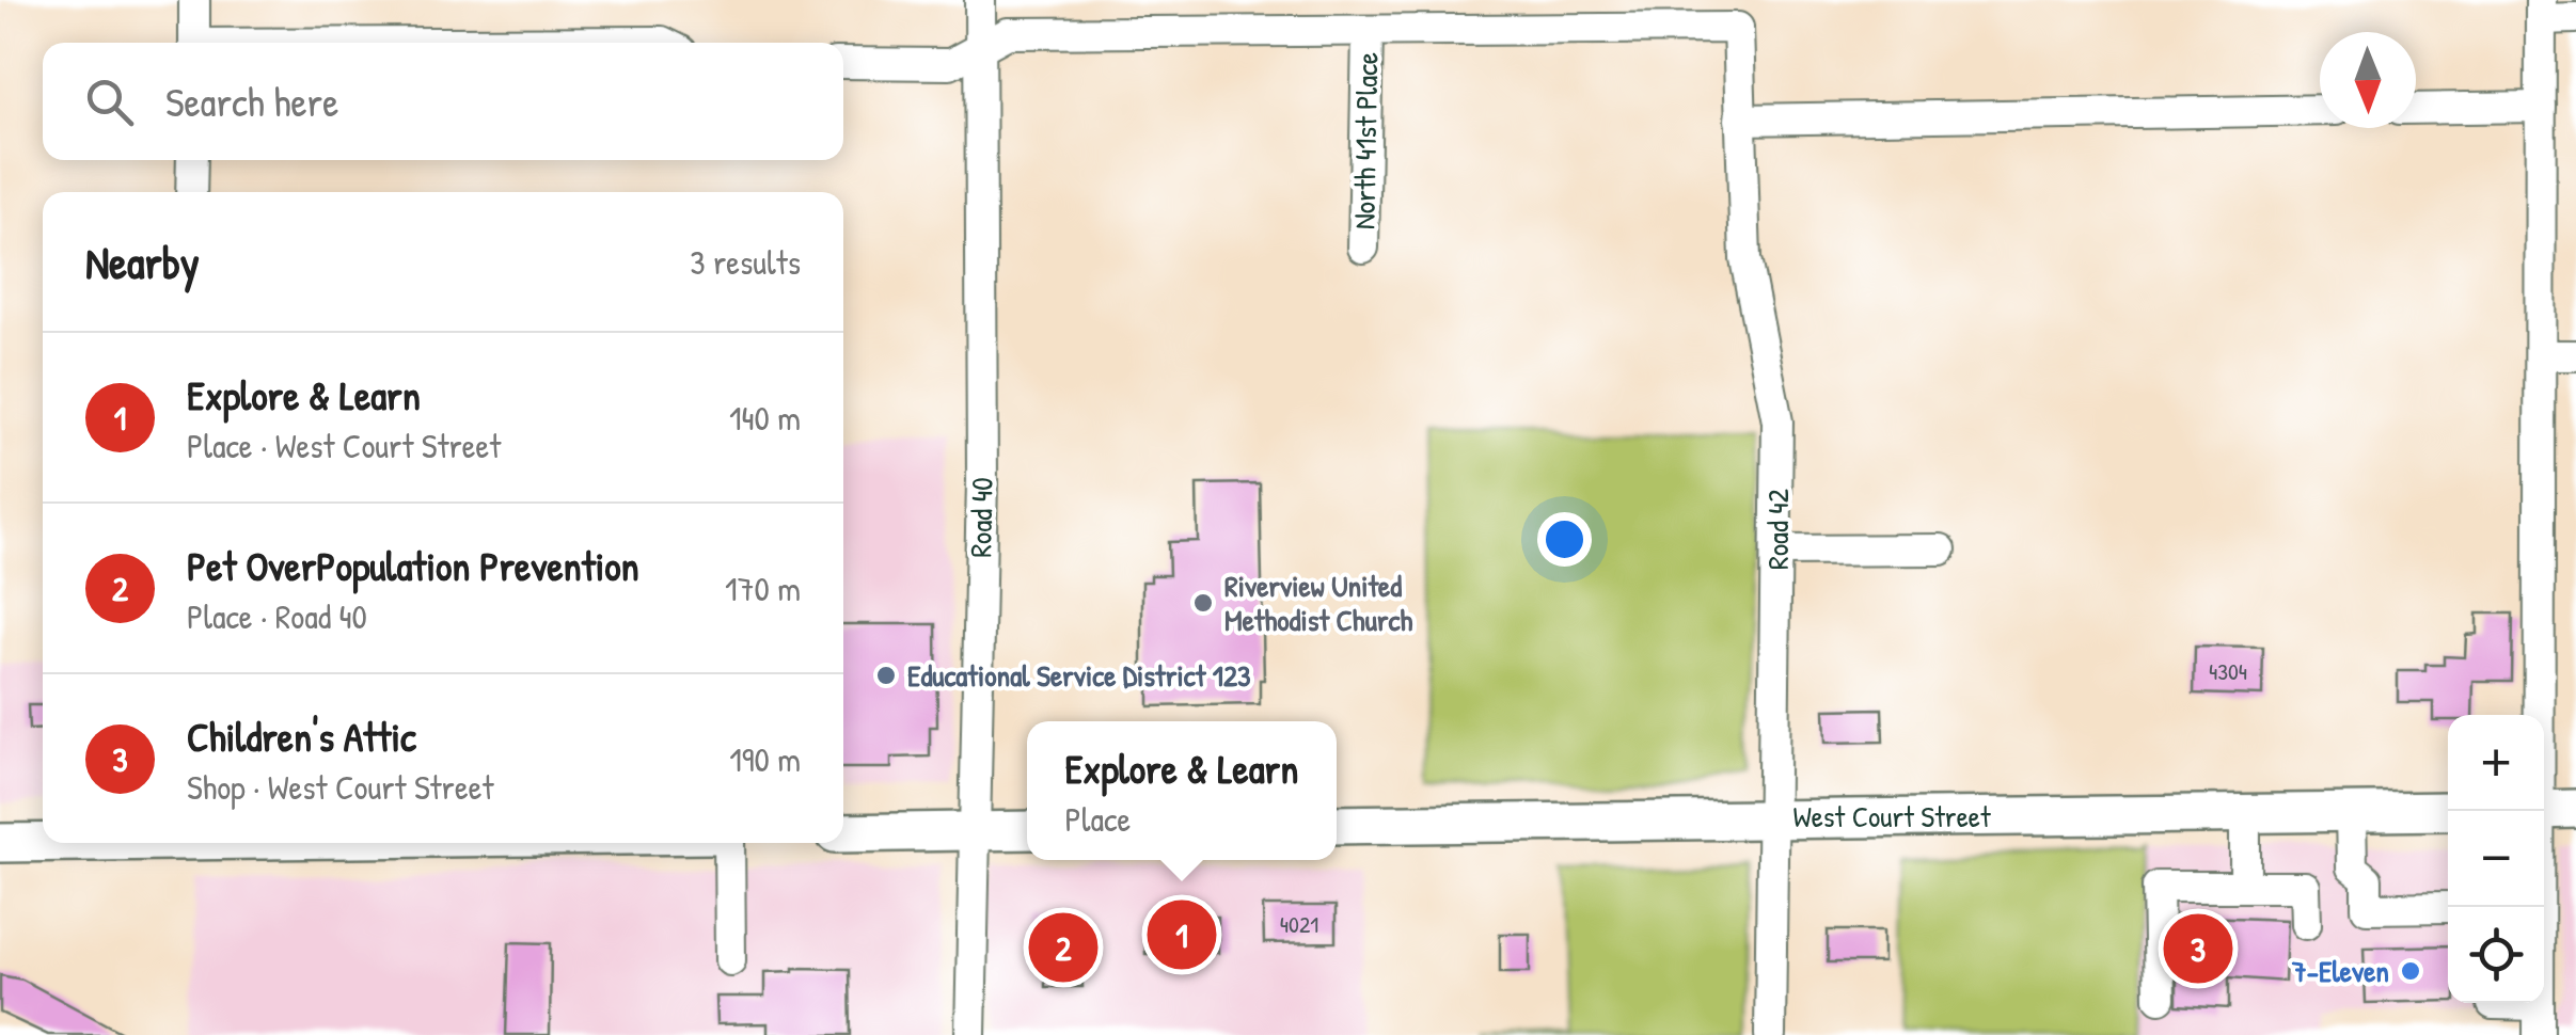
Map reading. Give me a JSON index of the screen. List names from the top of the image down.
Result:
{
  "streets": {
    "main road": ["West Court Street"],
    "street": ["North 41st Place", "Road 40", "Road 42"]
  },
  "crossings": [
    ["North 41st Place", "Road 42"],
    ["Road 42", "West Court Street"]
  ],
  "places": ["Riverview United Methodist Church", "Educational Service District 123", "7-Eleven"],
  "house_numbers": ["4304", "4021"],
  "north": "bottom",
  "page": {
    "search": "Search here",
    "heading": ["Nearby", "3 results"],
    "list": [
      {
        "mark": "1",
        "name": "Explore & Learn",
        "note": "Place · West Court Street",
        "value": "140 m"
      },
      {
        "mark": "2",
        "name": "Pet OverPopulation Prevention",
        "note": "Place · Road 40",
        "value": "170 m"
      },
      {
        "mark": "3",
        "name": "Children's Attic",
        "note": "Shop · West Court Street",
        "value": "190 m"
      }
    ],
    "map_buttons": ["+", "−"],
    "popup": ["Explore & Learn", "Place"],
    "pins": ["1", "2", "3"]
  }
}
